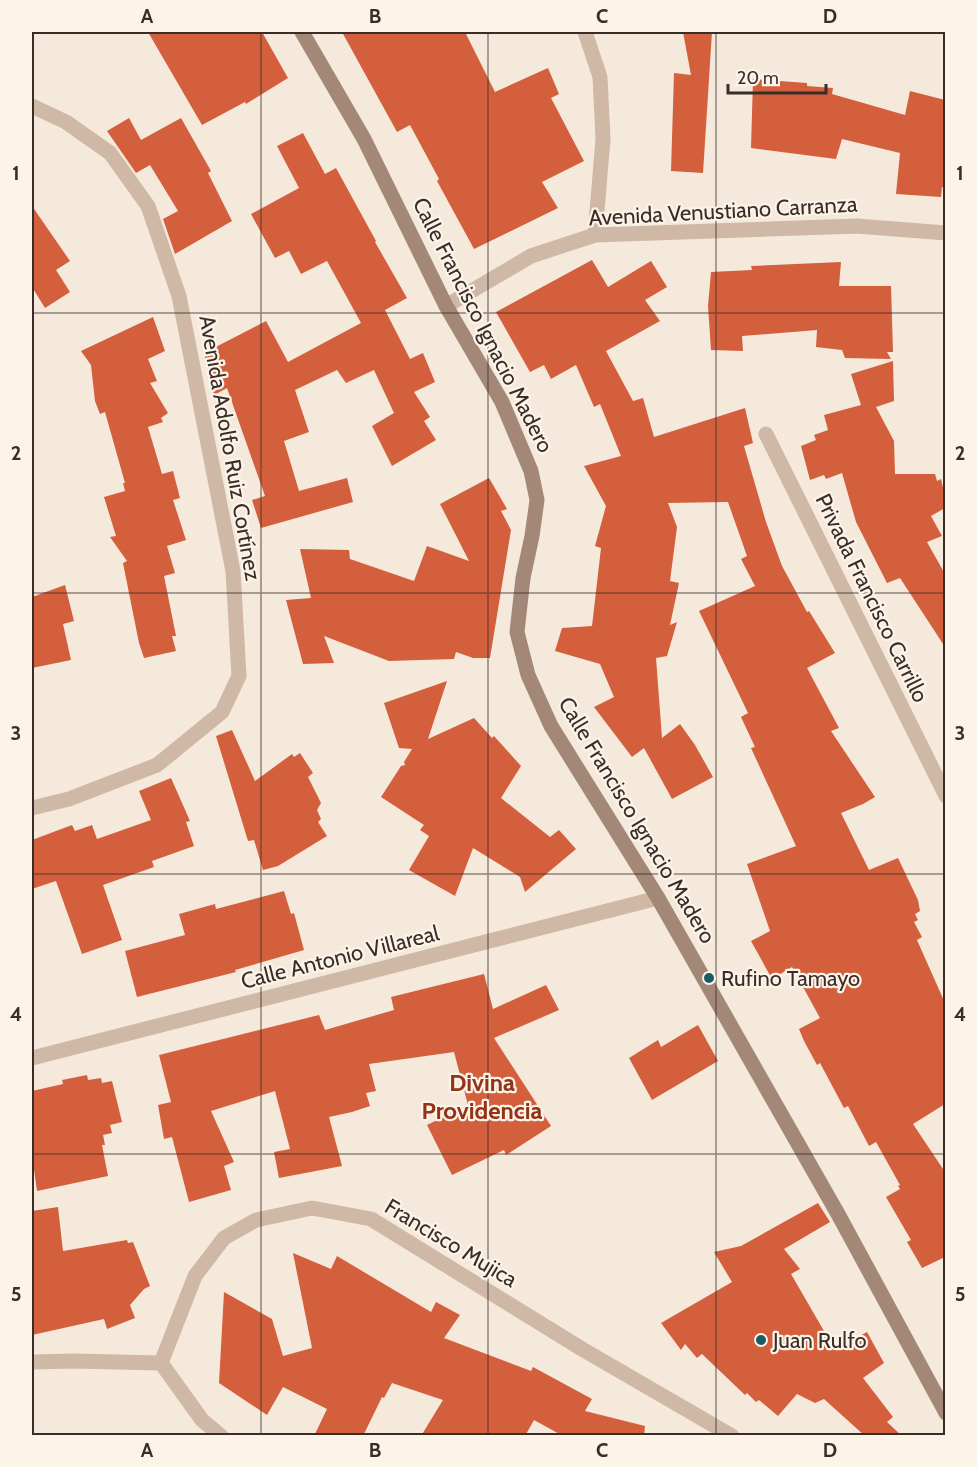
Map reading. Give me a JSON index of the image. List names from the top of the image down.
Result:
{
  "streets": {
    "main road": ["Calle Francisco Ignacio Madero"],
    "street": [
      "Avenida Venustiano Carranza",
      "Avenida Adolfo Ruiz Cortínez",
      "Privada Francisco Carrillo",
      "Calle Antonio Villareal",
      "Francisco Mujica"
    ]
  },
  "crossings": [
    ["Avenida Venustiano Carranza", "Calle Francisco Ignacio Madero"],
    ["Calle Francisco Ignacio Madero", "Calle Antonio Villareal"]
  ],
  "districts": ["Divina Providencia"],
  "places": ["Rufino Tamayo", "Juan Rulfo"],
  "scale_bar": "20 m",
  "grid": {
    "columns": [
      "A",
      "B",
      "C",
      "D"
    ],
    "rows": [
      "1",
      "2",
      "3",
      "4",
      "5"
    ]
  }
}
